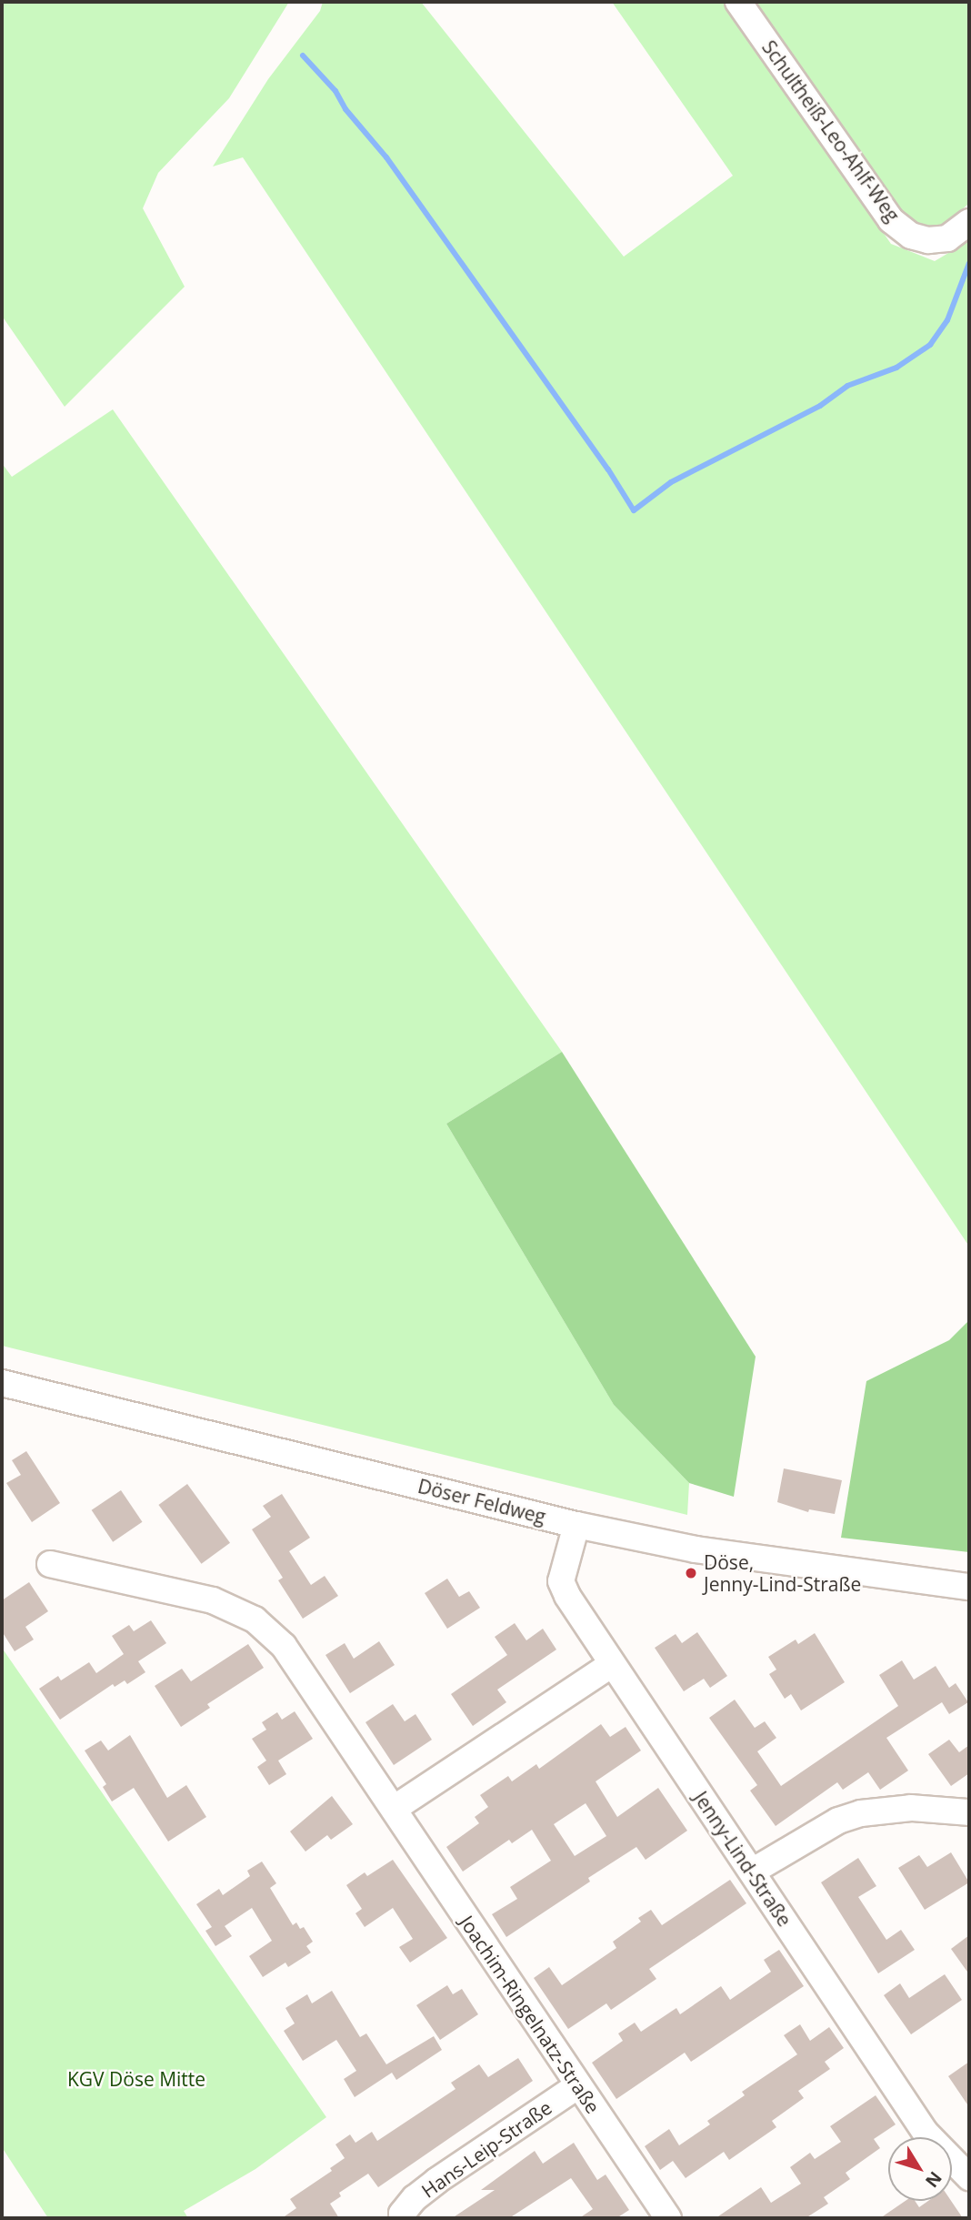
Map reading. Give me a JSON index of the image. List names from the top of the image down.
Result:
{
  "streets": {
    "street": [
      "Schultheiß-Leo-Ahlf-Weg",
      "Döser Feldweg",
      "Jenny-Lind-Straße",
      "Joachim-Ringelnatz-Straße",
      "Hans-Leip-Straße"
    ]
  },
  "crossings": [
    ["Döser Feldweg", "Jenny-Lind-Straße"],
    ["Joachim-Ringelnatz-Straße", "Hans-Leip-Straße"]
  ],
  "parks": ["KGV Döse Mitte"],
  "places": ["Döse, Jenny-Lind-Straße"],
  "north": "bottom right"
}
